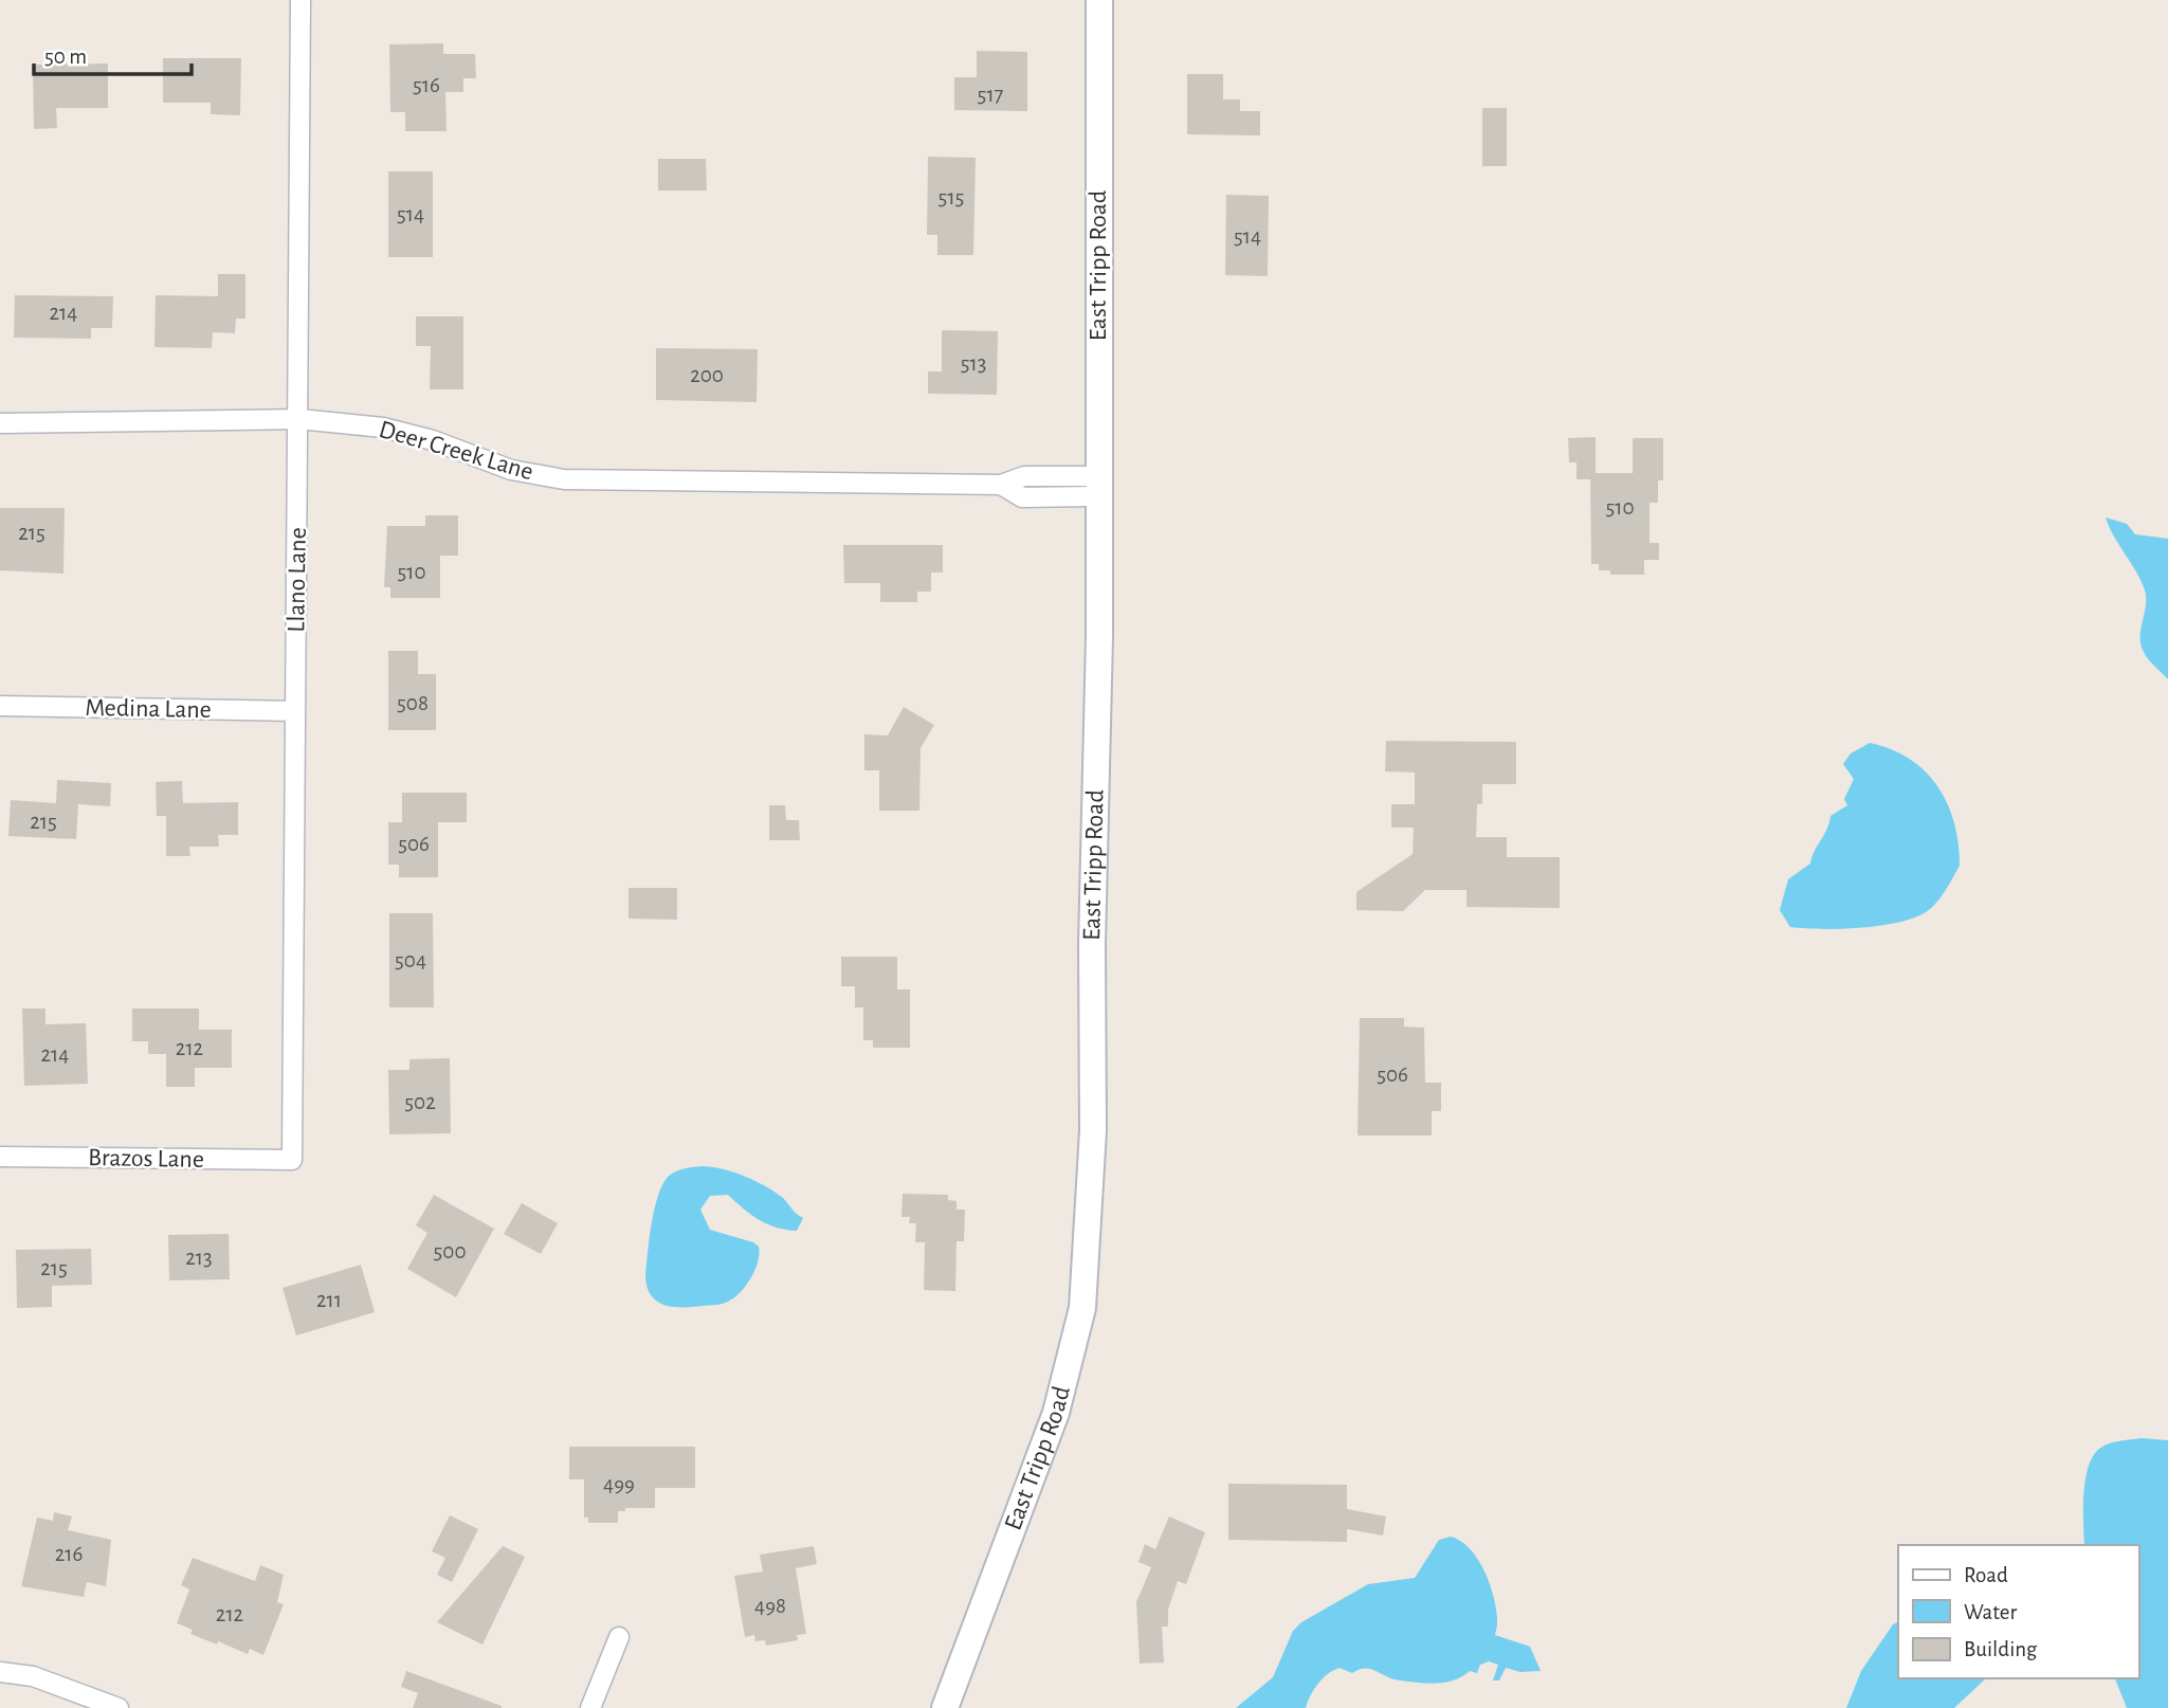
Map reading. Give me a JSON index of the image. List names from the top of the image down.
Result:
{
  "streets": {
    "street": [
      "East Tripp Road",
      "Deer Creek Lane",
      "Llano Lane",
      "Medina Lane",
      "Brazos Lane"
    ]
  },
  "crossings": [
    ["East Tripp Road", "Deer Creek Lane"],
    ["Deer Creek Lane", "Llano Lane"],
    ["Llano Lane", "Medina Lane"],
    ["Llano Lane", "Brazos Lane"]
  ],
  "house_numbers": [
    "516",
    "517",
    "515",
    "514",
    "514",
    "214",
    "513",
    "200",
    "510",
    "215",
    "510",
    "508",
    "215",
    "506",
    "504",
    "212",
    "214",
    "506",
    "502",
    "500",
    "213",
    "215",
    "211",
    "499",
    "216",
    "498",
    "212"
  ],
  "legend": ["Road", "Water", "Building"],
  "scale_bar": "50 m"
}
